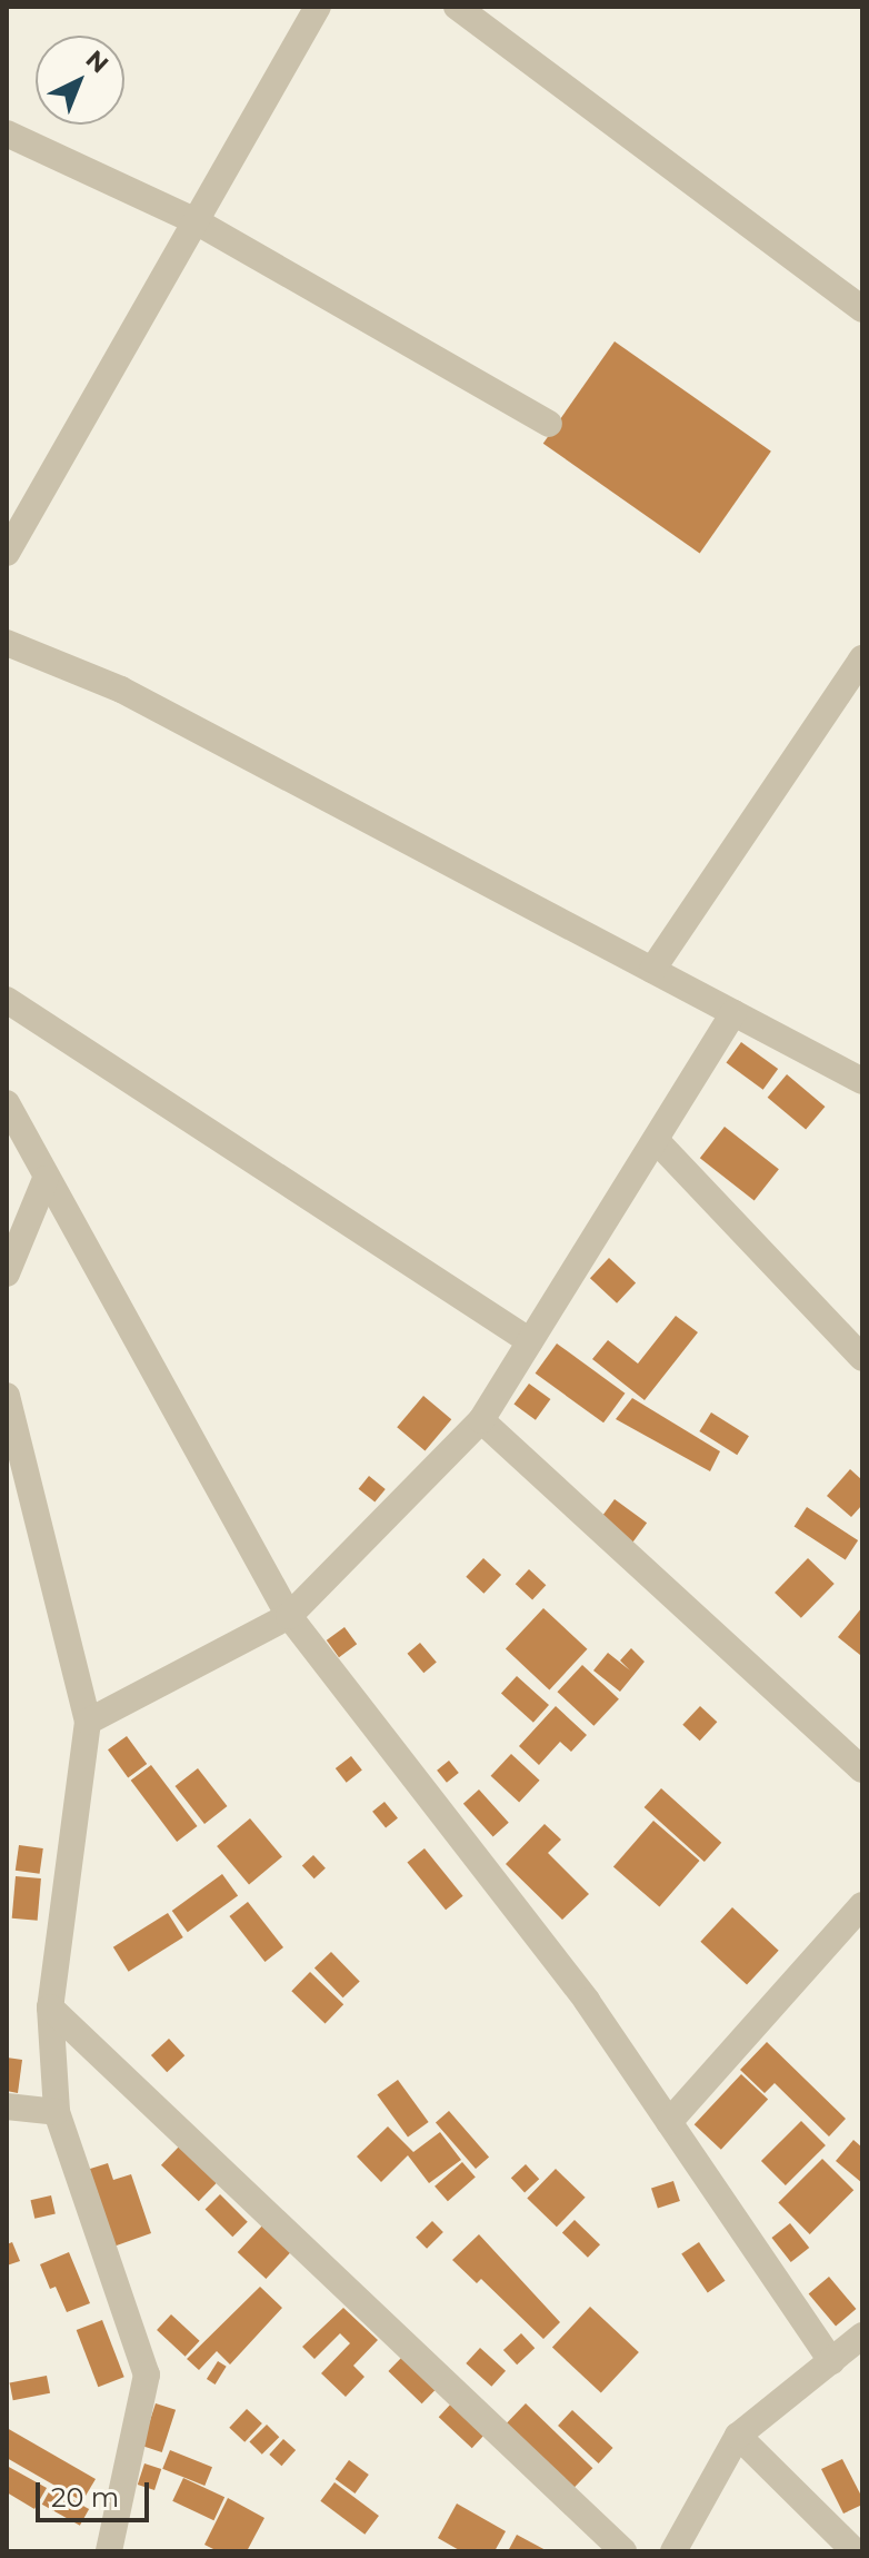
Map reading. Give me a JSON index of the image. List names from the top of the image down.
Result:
{
  "scale_bar": "20 m",
  "north": "top right"
}
